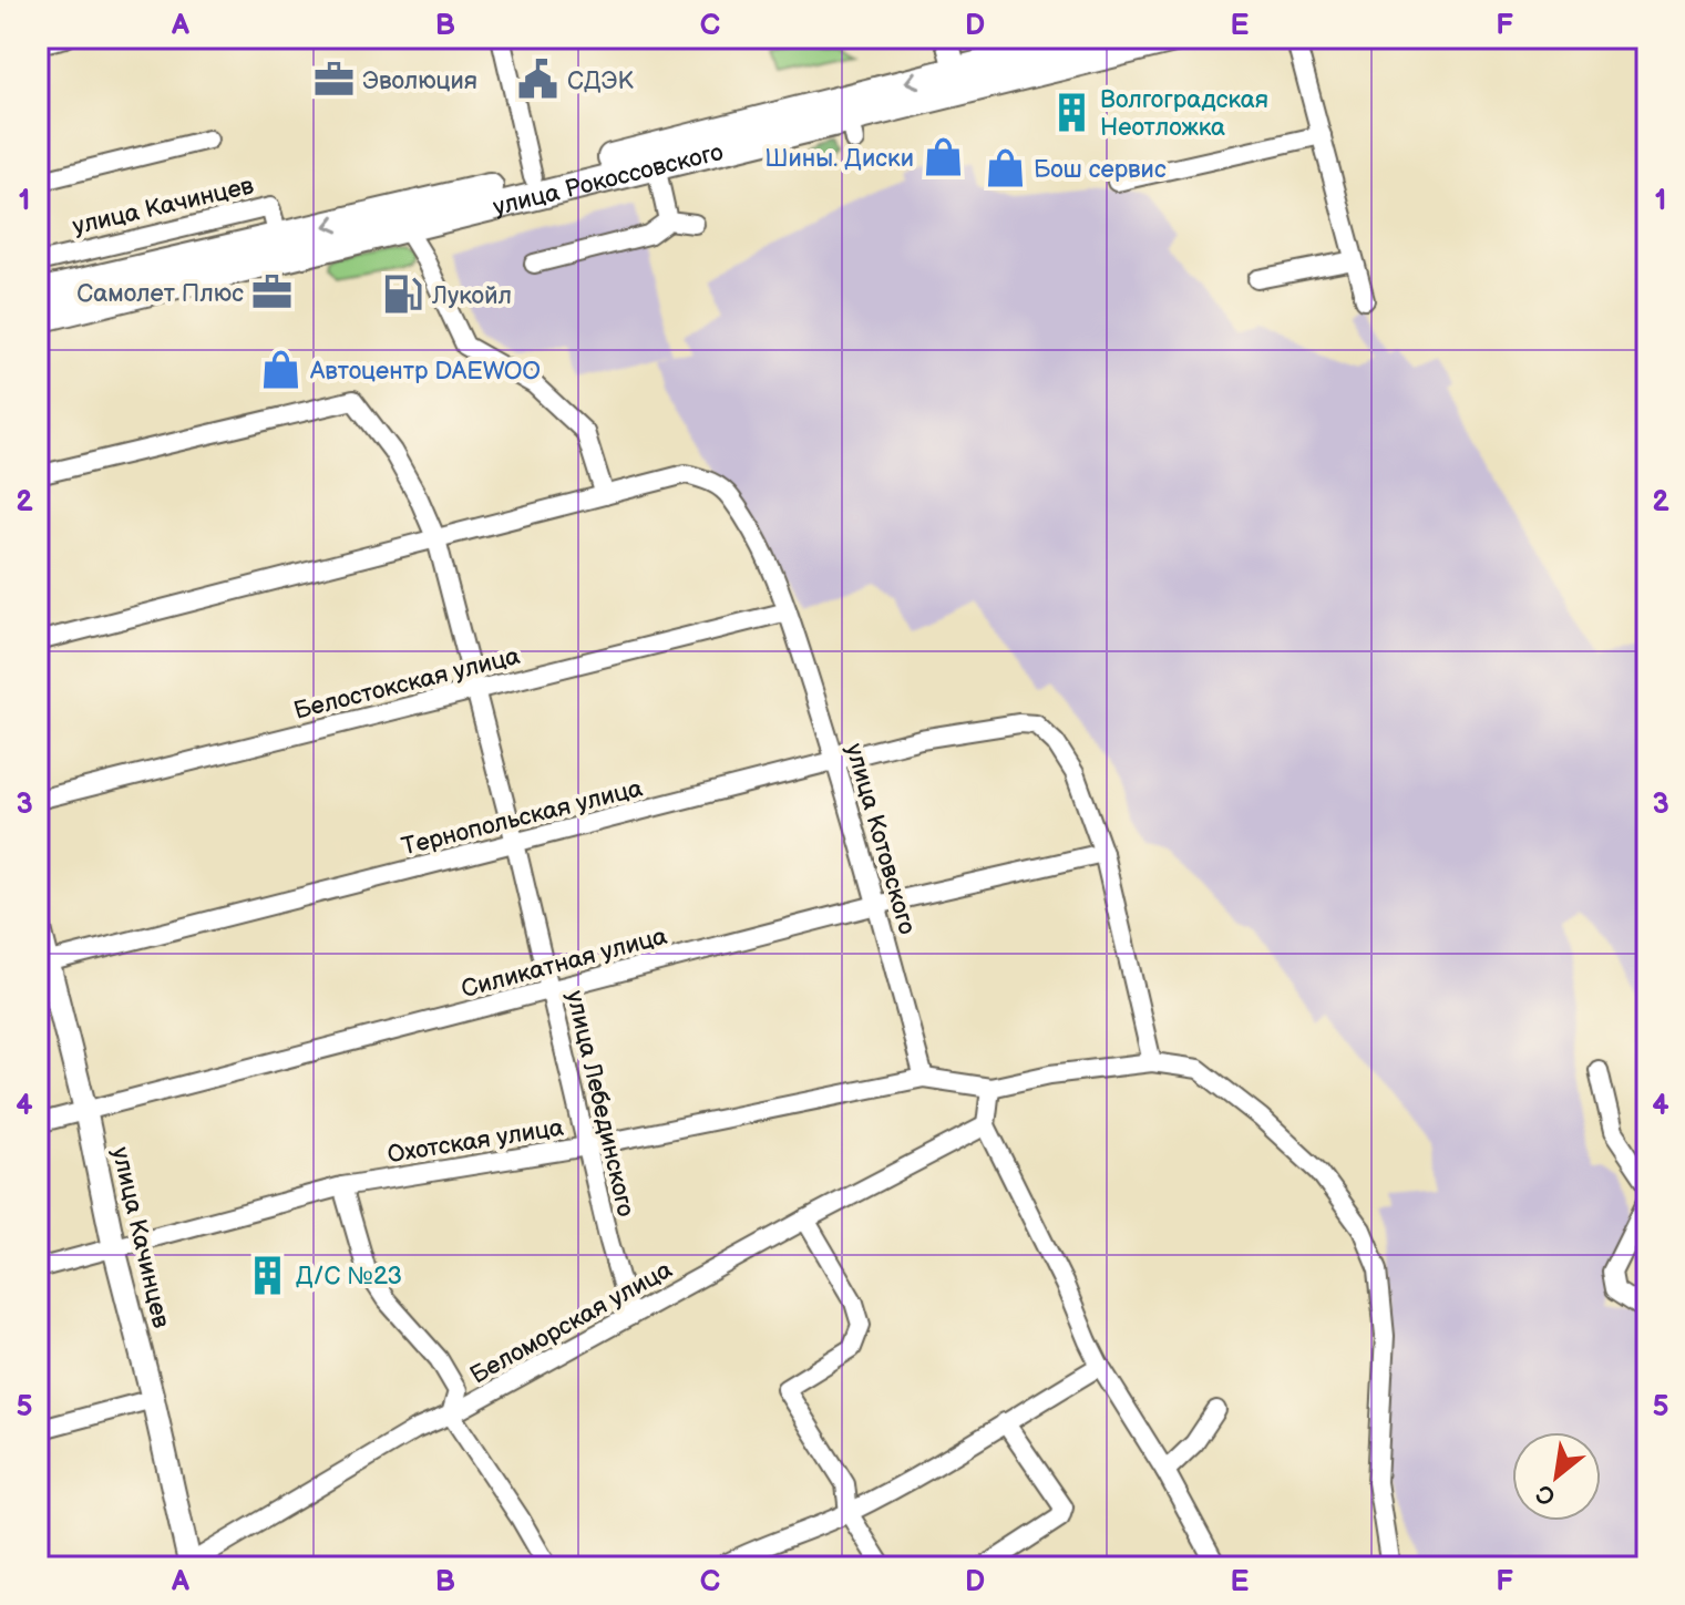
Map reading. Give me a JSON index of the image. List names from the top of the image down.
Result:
{
  "streets": {
    "highway": ["улица Рокоссовского"],
    "main road": ["улица Качинцев"],
    "street": [
      "Белостокская улица",
      "Тернопольская улица",
      "улица Котовского",
      "Силикатная улица",
      "улица Лебединского",
      "Охотская улица",
      "Беломорская улица"
    ]
  },
  "crossings": [
    ["улица Рокоссовского", "улица Качинцев"],
    ["улица Качинцев", "Тернопольская улица"],
    ["улица Качинцев", "Силикатная улица"],
    ["улица Качинцев", "Охотская улица"],
    ["улица Качинцев", "Беломорская улица"],
    ["Белостокская улица", "улица Котовского"],
    ["Белостокская улица", "улица Лебединского"],
    ["Тернопольская улица", "улица Котовского"],
    ["Тернопольская улица", "Силикатная улица"],
    ["Тернопольская улица", "улица Лебединского"],
    ["улица Котовского", "Силикатная улица"],
    ["улица Котовского", "улица Лебединского"],
    ["улица Котовского", "Охотская улица"],
    ["Силикатная улица", "улица Лебединского"],
    ["улица Лебединского", "Охотская улица"],
    ["улица Лебединского", "Беломорская улица"]
  ],
  "places": {
    "office": ["Эволюция", "Самолет Плюс"],
    "public building": ["СДЭК"],
    "building": ["Волгоградская Неотложка", "Д/С №23"],
    "shop": ["Шины. Диски", "Бош сервис", "Автоцентр DAEWOO"],
    "fuel station": ["Лукойл"]
  },
  "north": "bottom left",
  "grid": {
    "columns": [
      "A",
      "B",
      "C",
      "D",
      "E",
      "F"
    ],
    "rows": [
      "1",
      "2",
      "3",
      "4",
      "5"
    ]
  }
}
